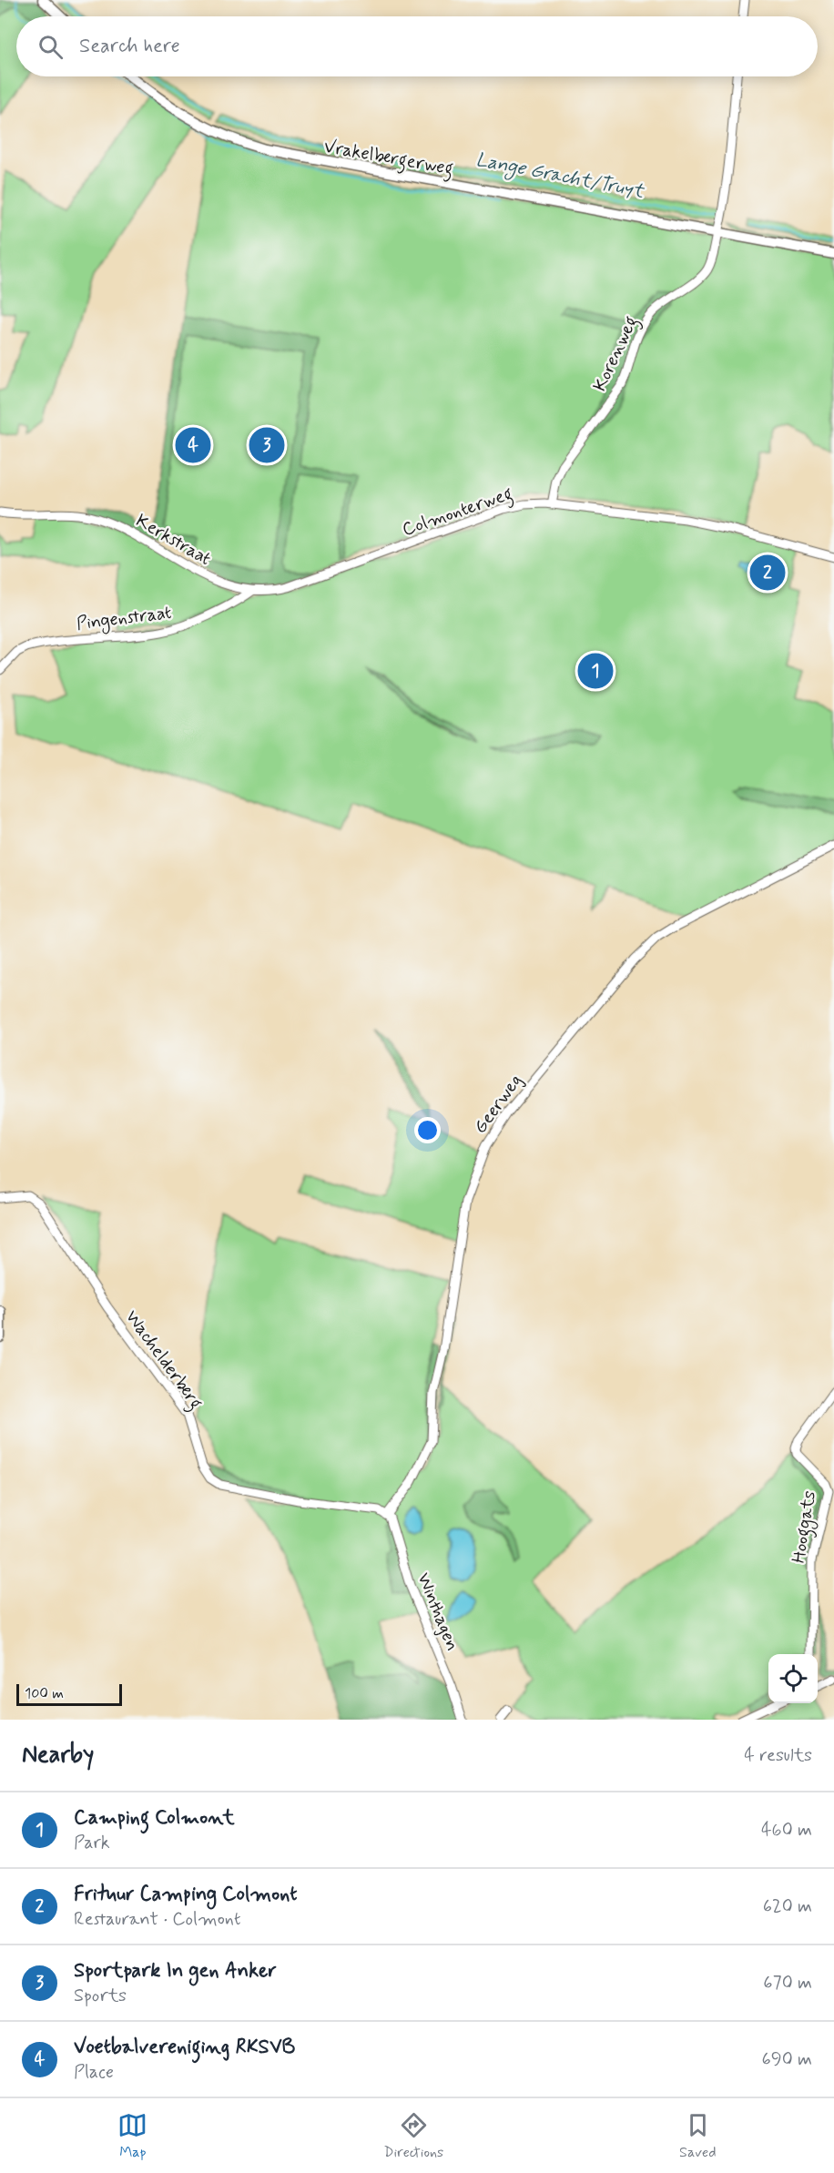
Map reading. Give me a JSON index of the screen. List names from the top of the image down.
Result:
{
  "streets": {
    "street": [
      "Vrakelbergerweg",
      "Korenweg",
      "Colmonterweg",
      "Kerkstraat",
      "Pingenstraat",
      "Geerweg",
      "Wachelderberg",
      "Hooggats",
      "Winthagen"
    ]
  },
  "crossings": [
    ["Vrakelbergerweg", "Korenweg"],
    ["Korenweg", "Colmonterweg"],
    ["Colmonterweg", "Kerkstraat"],
    ["Kerkstraat", "Pingenstraat"],
    ["Geerweg", "Wachelderberg"],
    ["Geerweg", "Winthagen"],
    ["Wachelderberg", "Winthagen"]
  ],
  "water": ["Lange Gracht/Truyt"],
  "scale_bar": "100 m",
  "page": {
    "search": "Search here",
    "pins": [
      "3",
      "4",
      "2",
      "1"
    ],
    "scale": "100 m",
    "heading": ["Nearby", "4 results"],
    "list": [
      {
        "mark": "1",
        "name": "Camping Colmont",
        "note": "Park",
        "value": "460 m"
      },
      {
        "mark": "2",
        "name": "Frituur Camping Colmont",
        "note": "Restaurant · Colmont",
        "value": "620 m"
      },
      {
        "mark": "3",
        "name": "Sportpark In gen Anker",
        "note": "Sports",
        "value": "670 m"
      },
      {
        "mark": "4",
        "name": "Voetbalvereniging RKSVB",
        "note": "Place",
        "value": "690 m"
      }
    ],
    "nav": ["Map", "Directions", "Saved"]
  }
}
